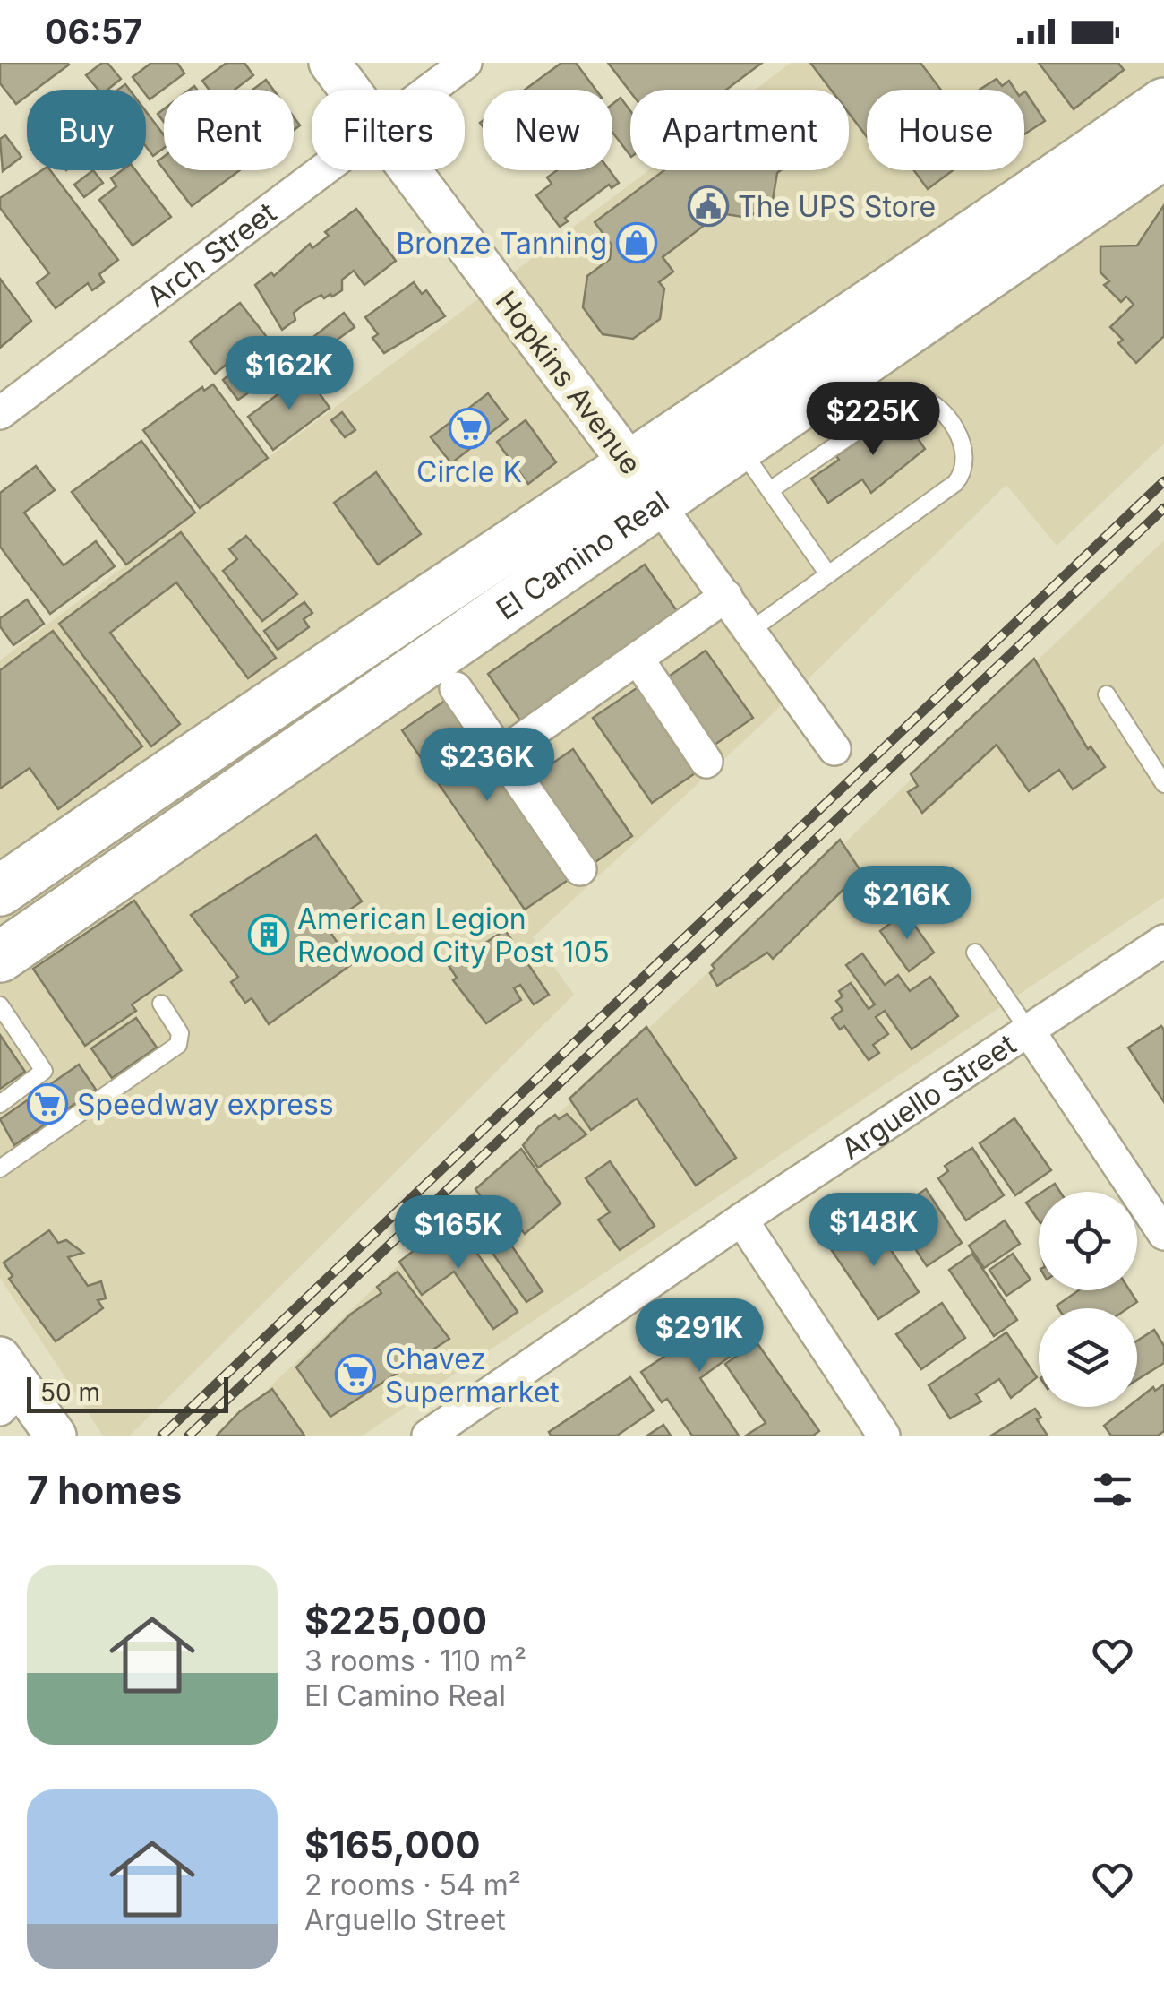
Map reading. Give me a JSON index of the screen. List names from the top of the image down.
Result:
{
  "streets": {
    "main road": ["El Camino Real"],
    "street": ["Arch Street", "Hopkins Avenue", "Arguello Street"]
  },
  "crossings": [
    ["Hopkins Avenue", "El Camino Real"]
  ],
  "places": {
    "public building": ["The UPS Store"],
    "shop": ["Bronze Tanning"],
    "supermarket": ["Circle K", "Speedway express", "Chavez Supermarket"],
    "building": ["American Legion Redwood City Post 105"]
  },
  "scale_bar": "50 m",
  "page": {
    "status": "06:57",
    "chip": [
      "Buy",
      "Rent",
      "Filters",
      "New",
      "Apartment",
      "House"
    ],
    "price": [
      "$162K",
      "$225K",
      "$236K",
      "$216K",
      "$148K",
      "$165K",
      "$291K"
    ],
    "scale": "50 m",
    "heading": "7 homes",
    "list": [
      {
        "name": "$225,000",
        "note": "3 rooms · 110 m² · El Camino Real"
      },
      {
        "name": "$165,000",
        "note": "2 rooms · 54 m² · Arguello Street"
      }
    ]
  }
}
